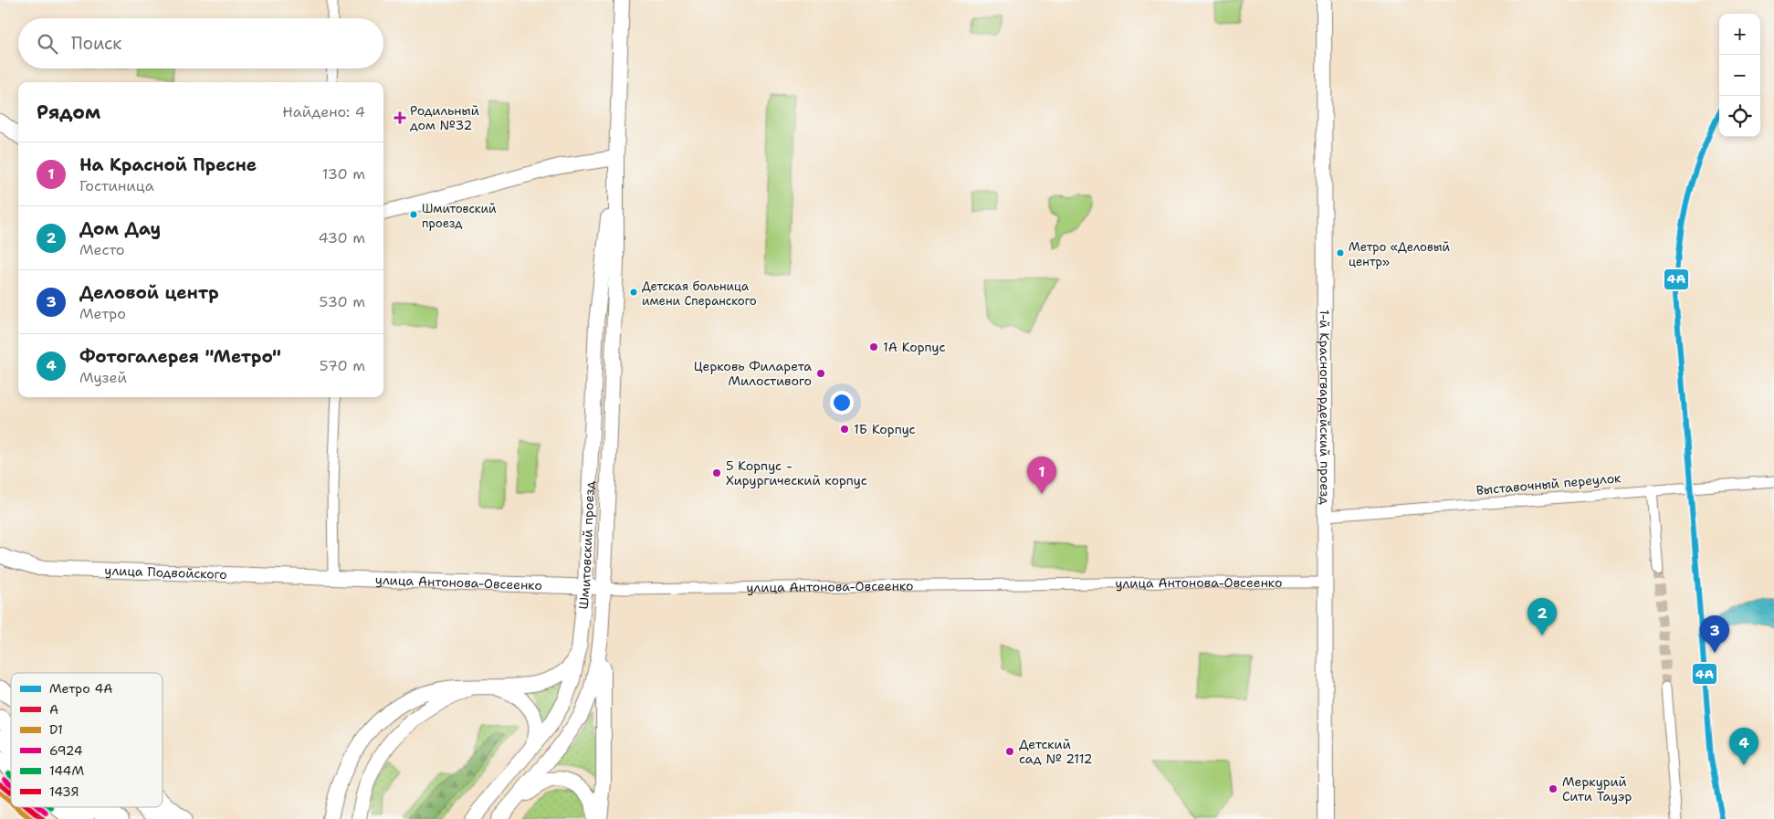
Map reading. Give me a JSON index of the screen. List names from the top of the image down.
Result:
{
  "streets": {
    "main road": [
      "1-й Красногвардейский проезд",
      "Шмитовский проезд",
      "улица Подвойского",
      "улица Антонова-Овсеенко"
    ],
    "street": ["Выставочный переулок"]
  },
  "crossings": [
    ["1-й Красногвардейский проезд", "Выставочный переулок"],
    ["1-й Красногвардейский проезд", "улица Антонова-Овсеенко"],
    ["Шмитовский проезд", "улица Антонова-Овсеенко"],
    ["улица Подвойского", "улица Антонова-Овсеенко"]
  ],
  "places": {
    "health": ["Родильный дом №32"],
    "other": [
      "Шмитовский проезд",
      "Метро «Деловый центр»",
      "Детская больница имени Сперанского",
      "1А Корпус",
      "Церковь Филарета Милостивого",
      "1Б Корпус",
      "5 Корпус - Хирургический корпус",
      "Детский сад № 2112",
      "Меркурий Сити Тауэр"
    ]
  },
  "lines": [
    "metro line 4А",
    "transit line 144М",
    "transit line 6924",
    "transit line A",
    "transit line 143Я",
    "transit line D1"
  ],
  "legend": [
    "Метро 4А",
    "A",
    "D1",
    "6924",
    "144М",
    "143Я"
  ],
  "page": {
    "map_buttons": ["+", "−"],
    "search": "Поиск",
    "heading": ["Рядом", "Найдено: 4"],
    "list": [
      {
        "mark": "1",
        "name": "На Красной Пресне",
        "note": "Гостиница",
        "value": "130 m"
      },
      {
        "mark": "2",
        "name": "Дом Дау",
        "note": "Место",
        "value": "430 m"
      },
      {
        "mark": "3",
        "name": "Деловой центр",
        "note": "Метро",
        "value": "530 m"
      },
      {
        "mark": "4",
        "name": "Фотогалерея \"Метро\"",
        "note": "Музей",
        "value": "570 m"
      }
    ],
    "pins": [
      "1",
      "2",
      "3",
      "4"
    ]
  }
}
